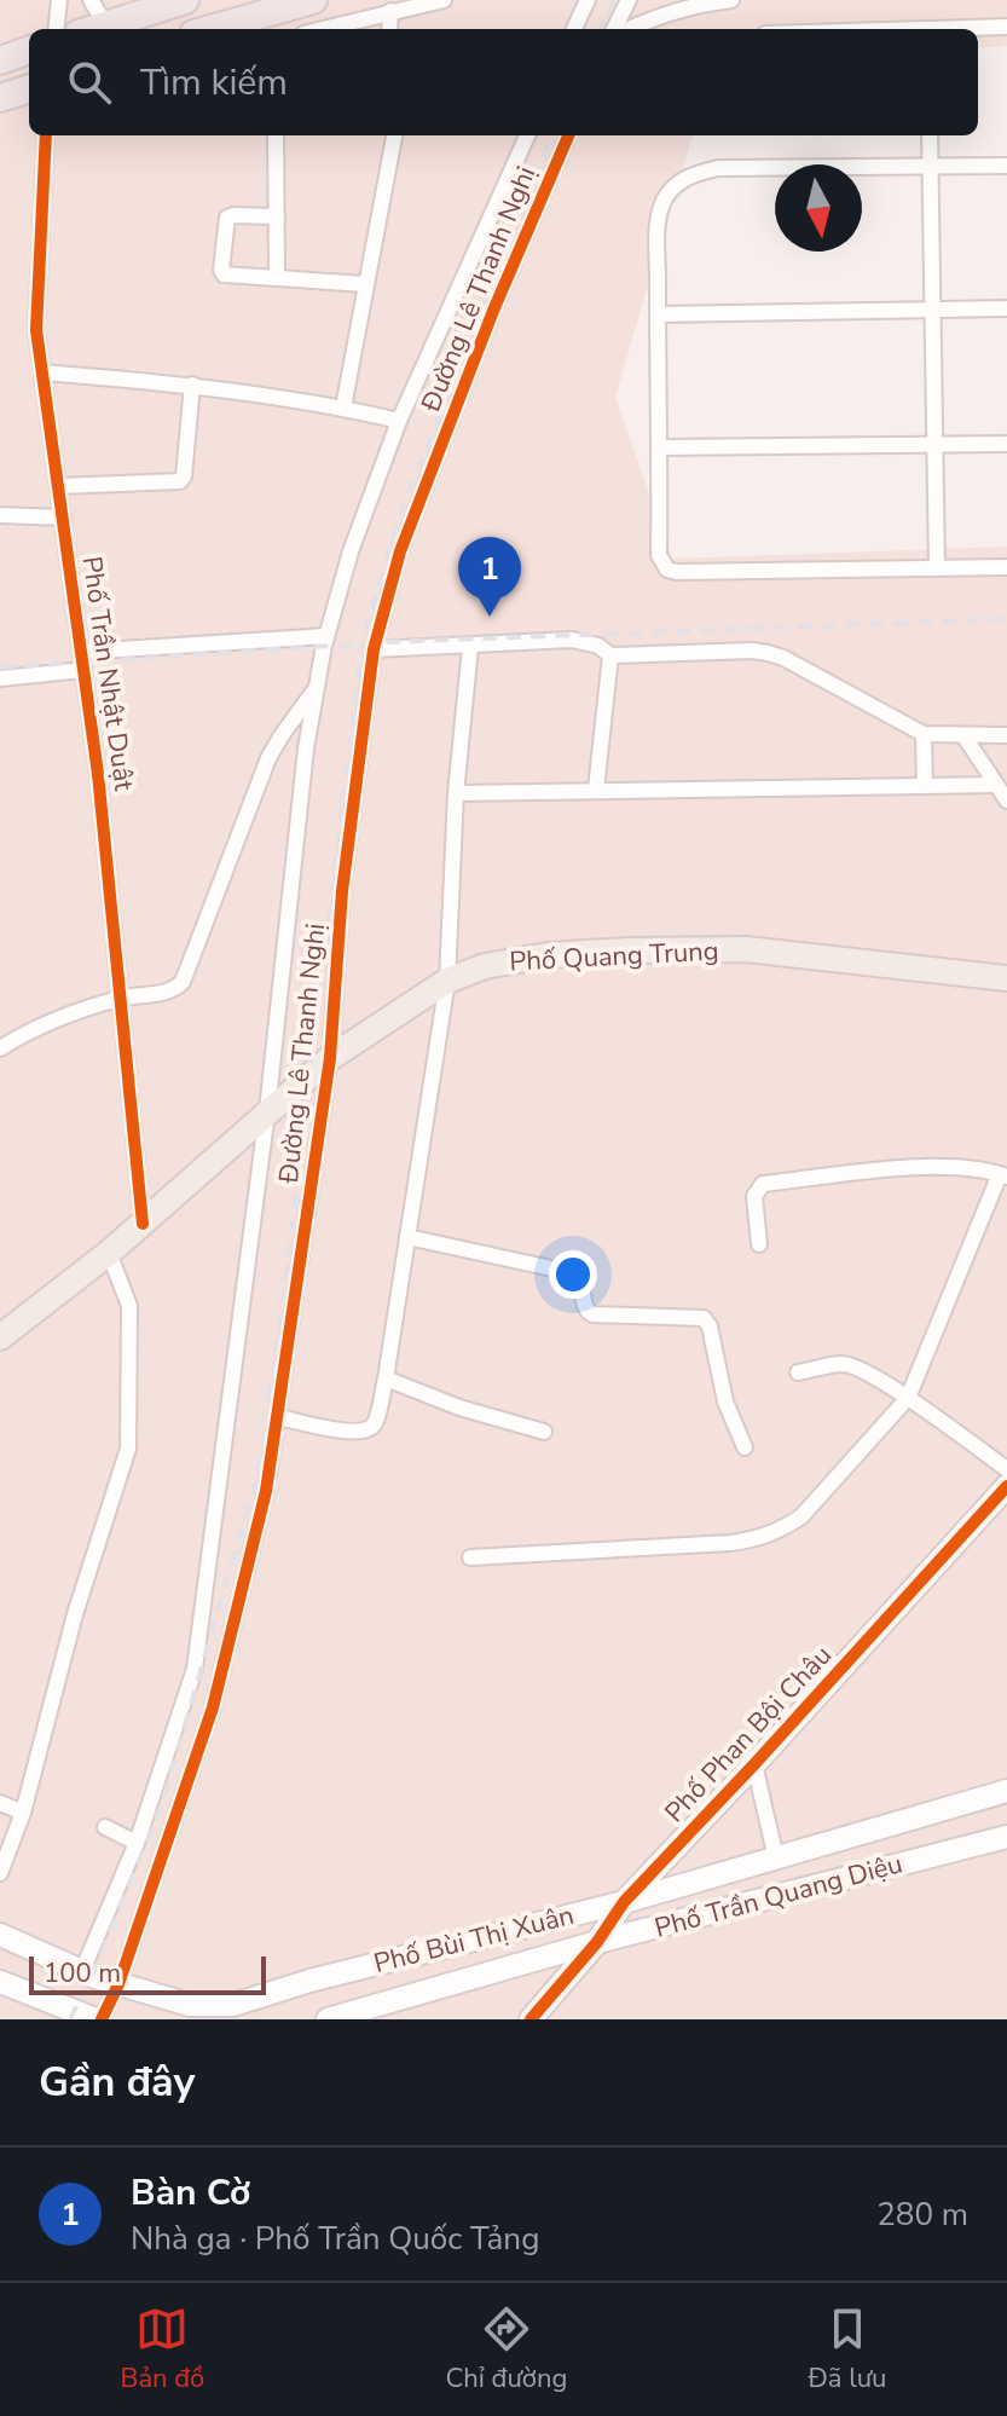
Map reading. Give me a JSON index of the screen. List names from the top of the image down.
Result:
{
  "streets": {
    "main road": [
      "Phố Quang Trung",
      "Phố Phan Bội Châu",
      "Phố Trần Quang Diệu",
      "Phố Bùi Thị Xuân"
    ],
    "street": ["Đường Lê Thanh Nghị", "Phố Trần Nhật Duật"]
  },
  "crossings": [
    ["Đường Lê Thanh Nghị", "Phố Quang Trung"],
    ["Đường Lê Thanh Nghị", "Phố Bùi Thị Xuân"],
    ["Phố Trần Nhật Duật", "Phố Quang Trung"],
    ["Phố Phan Bội Châu", "Phố Trần Quang Diệu"],
    ["Phố Phan Bội Châu", "Phố Bùi Thị Xuân"]
  ],
  "scale_bar": "100 m",
  "north": "bottom",
  "page": {
    "search": "Tìm kiếm",
    "pins": "1",
    "scale": "100 m",
    "heading": "Gần đây",
    "list": [
      {
        "mark": "1",
        "name": "Bàn Cờ",
        "note": "Nhà ga · Phố Trần Quốc Tảng",
        "value": "280 m"
      }
    ],
    "nav": ["Bản đồ", "Chỉ đường", "Đã lưu"]
  }
}
